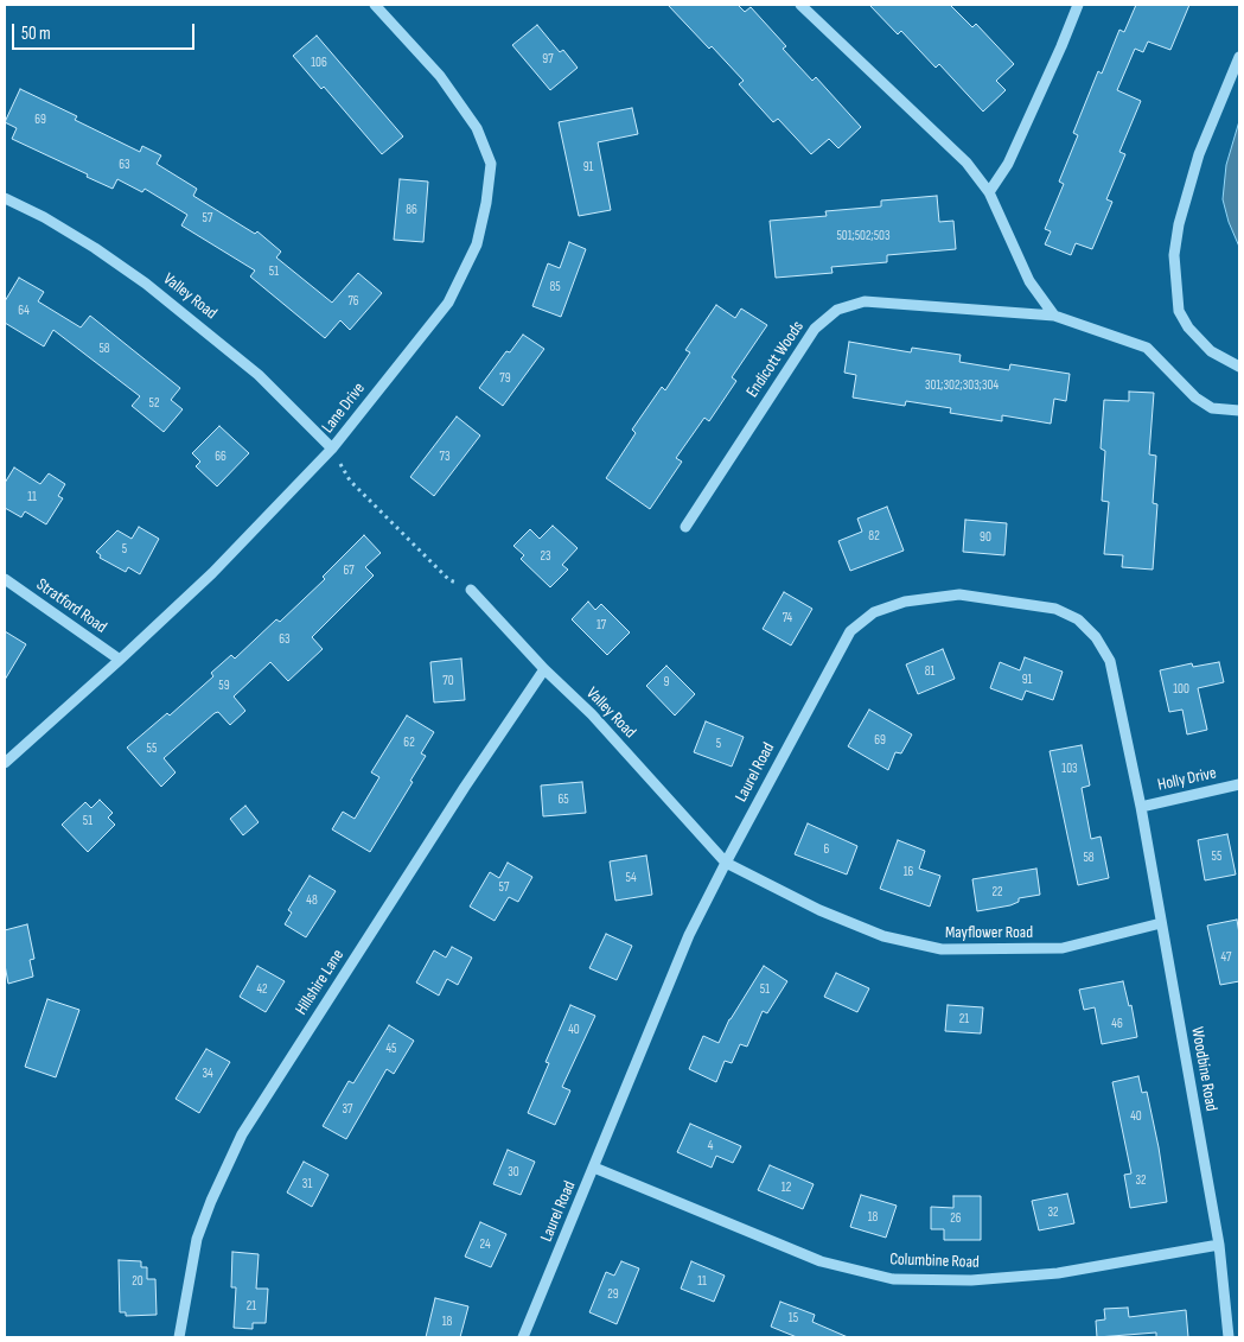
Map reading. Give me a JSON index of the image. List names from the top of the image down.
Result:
{
  "streets": {
    "street": [
      "Valley Road",
      "Endicott Woods",
      "Lane Drive",
      "Stratford Road",
      "Laurel Road",
      "Holly Drive",
      "Mayflower Road",
      "Hillshire Lane",
      "Woodbine Road",
      "Columbine Road"
    ]
  },
  "crossings": [
    ["Valley Road", "Lane Drive"],
    ["Valley Road", "Laurel Road"],
    ["Valley Road", "Mayflower Road"],
    ["Valley Road", "Hillshire Lane"],
    ["Lane Drive", "Stratford Road"],
    ["Laurel Road", "Holly Drive"],
    ["Laurel Road", "Mayflower Road"],
    ["Laurel Road", "Woodbine Road"],
    ["Laurel Road", "Columbine Road"],
    ["Holly Drive", "Woodbine Road"],
    ["Mayflower Road", "Woodbine Road"],
    ["Woodbine Road", "Columbine Road"]
  ],
  "house_numbers": [
    "97",
    "106",
    "69",
    "63",
    "91",
    "86",
    "57",
    "501;502;503",
    "51",
    "85",
    "76",
    "64",
    "58",
    "79",
    "301;302;303;304",
    "52",
    "66",
    "73",
    "11",
    "82",
    "90",
    "5",
    "23",
    "67",
    "74",
    "17",
    "63",
    "81",
    "91",
    "70",
    "9",
    "59",
    "100",
    "69",
    "62",
    "5",
    "55",
    "103",
    "65",
    "51",
    "6",
    "55",
    "58",
    "16",
    "54",
    "57",
    "22",
    "48",
    "47",
    "42",
    "51",
    "21",
    "46",
    "40",
    "45",
    "34",
    "37",
    "40",
    "4",
    "30",
    "32",
    "31",
    "12",
    "32",
    "18",
    "26",
    "24",
    "20",
    "11",
    "29",
    "21",
    "15",
    "18"
  ],
  "scale_bar": "50 m"
}
